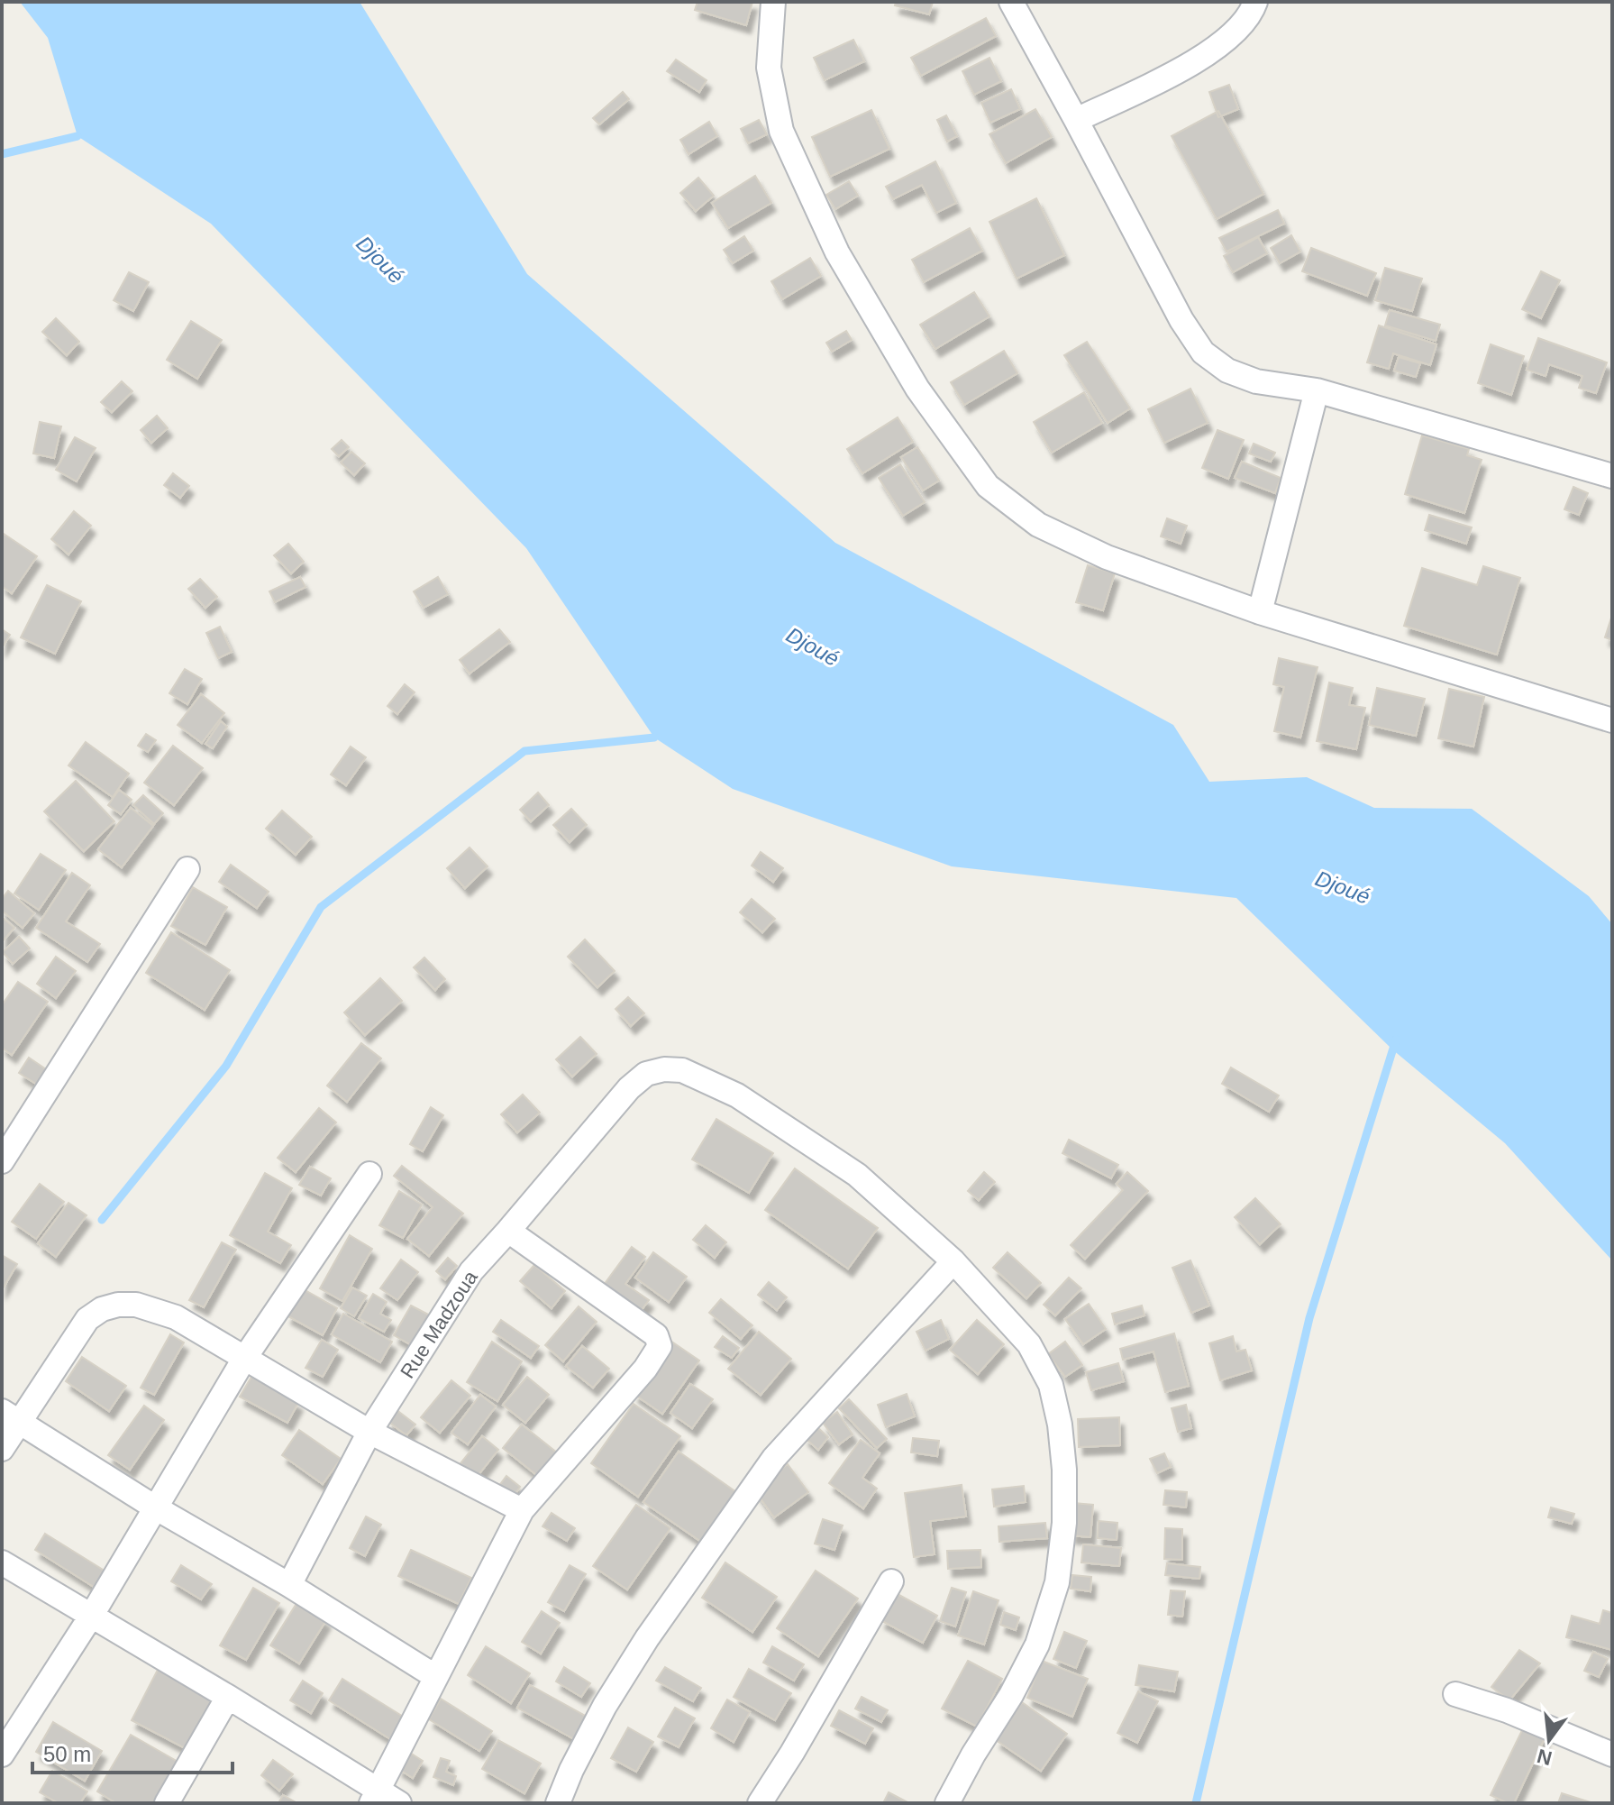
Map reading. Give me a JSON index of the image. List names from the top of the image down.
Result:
{
  "streets": {
    "street": ["Rue Madzoua"]
  },
  "water": ["Djoué"],
  "scale_bar": "50 m",
  "north": "bottom"
}
